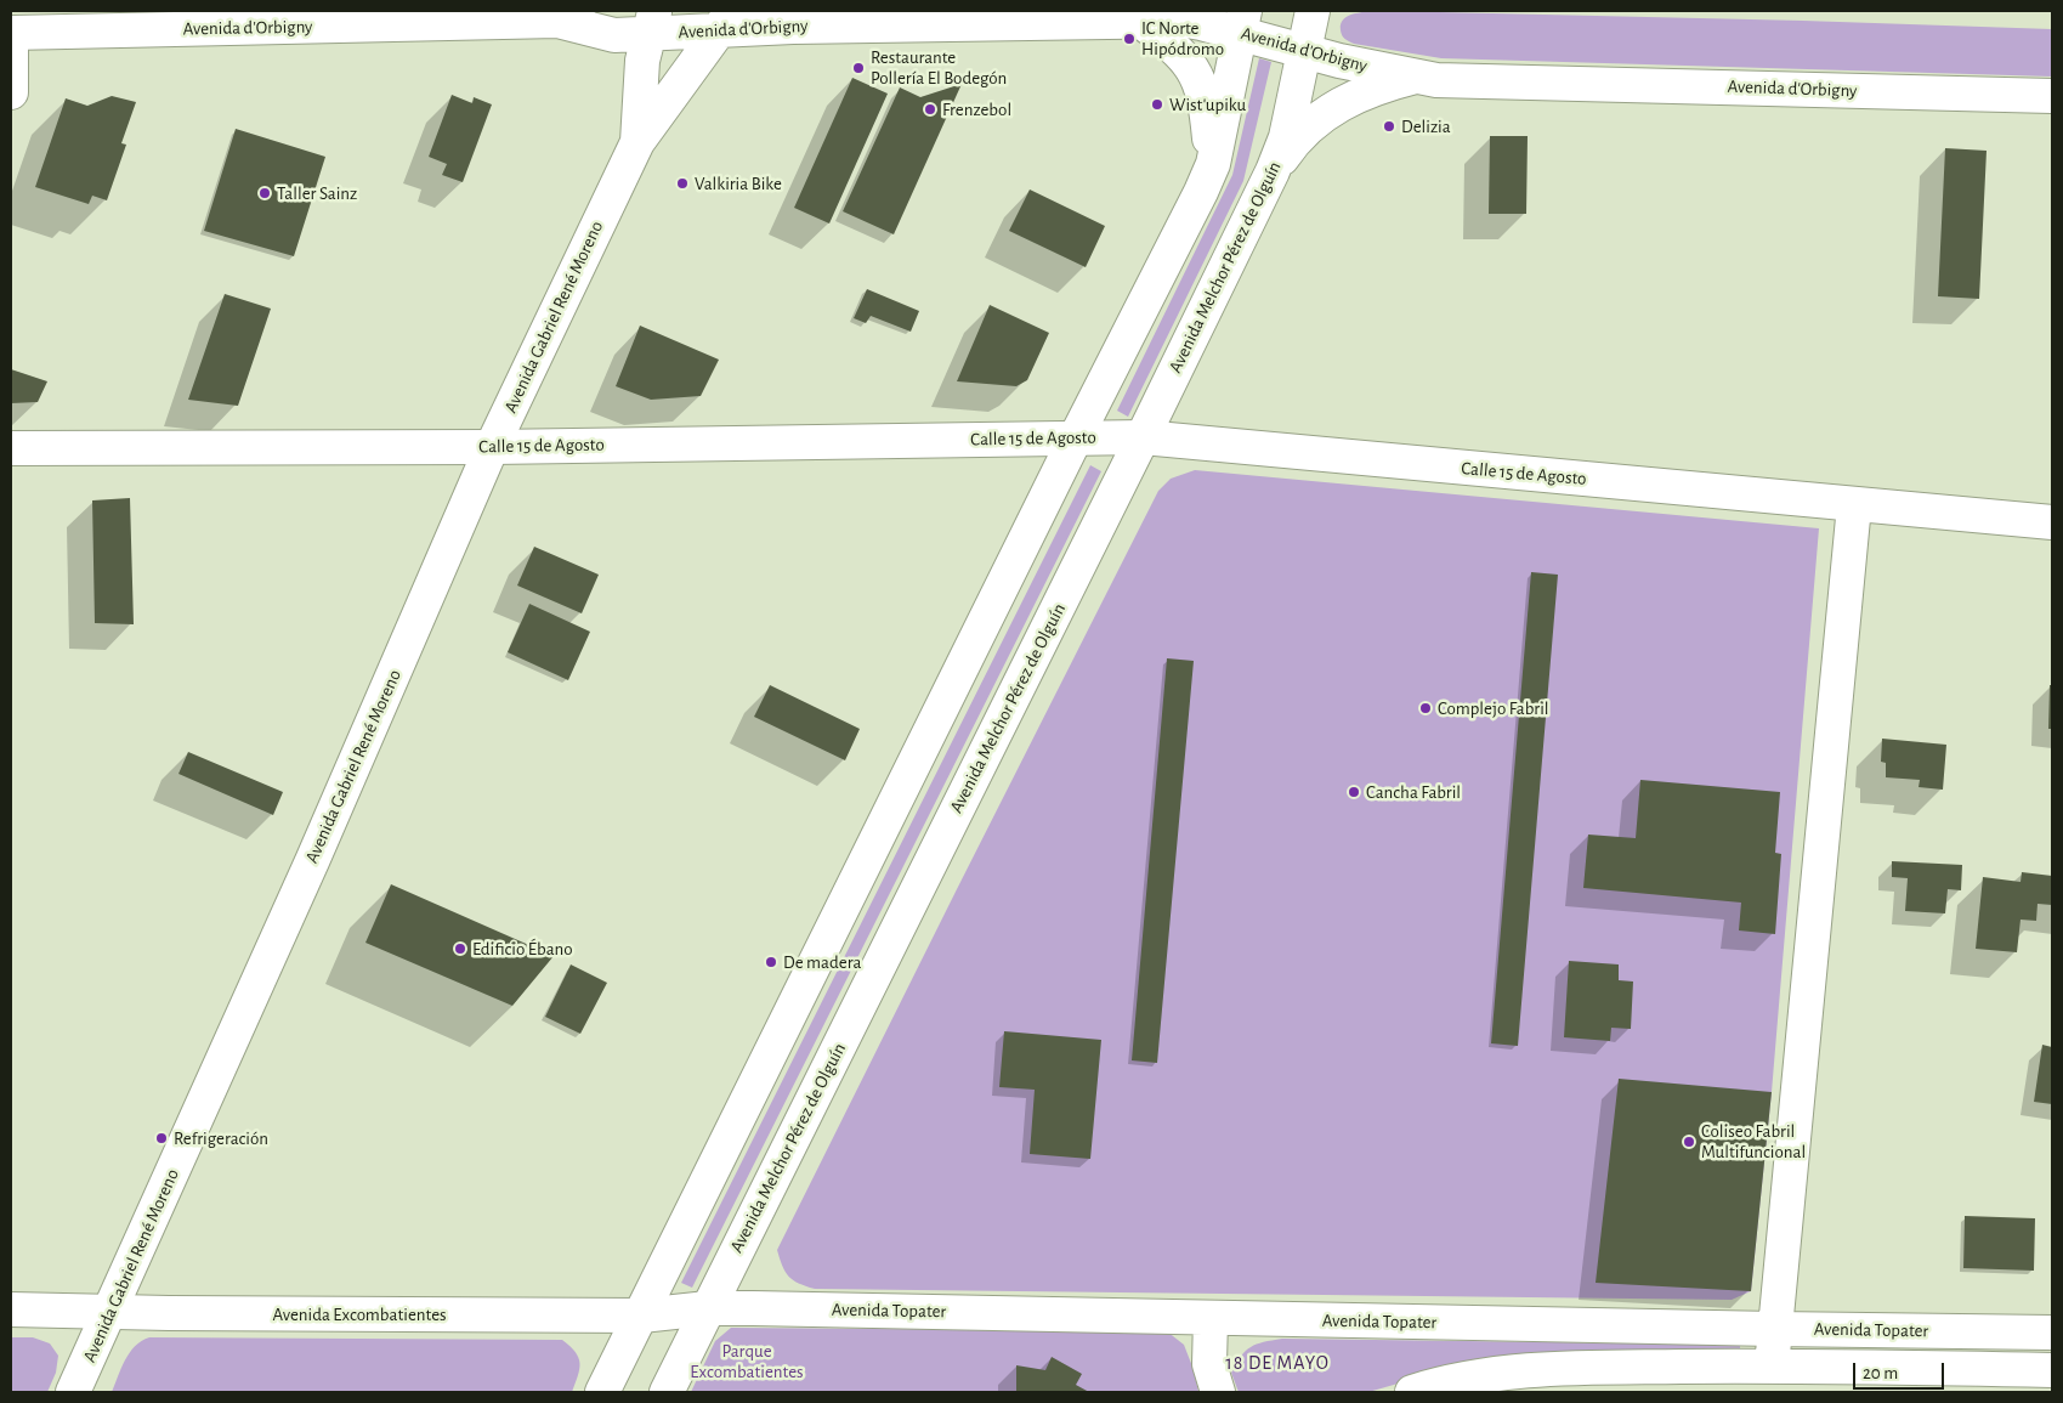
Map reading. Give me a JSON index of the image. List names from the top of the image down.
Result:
{
  "streets": {
    "main road": [
      "Avenida d'Orbigny",
      "Avenida Melchor Pérez de Olguín",
      "Avenida Gabriel René Moreno",
      "Calle 15 de Agosto",
      "Avenida Topater",
      "Avenida Excombatientes"
    ]
  },
  "crossings": [
    ["Avenida d'Orbigny", "Avenida Melchor Pérez de Olguín"],
    ["Avenida d'Orbigny", "Avenida Gabriel René Moreno"],
    ["Avenida Melchor Pérez de Olguín", "Calle 15 de Agosto"],
    ["Avenida Melchor Pérez de Olguín", "Avenida Topater"],
    ["Avenida Melchor Pérez de Olguín", "Avenida Excombatientes"],
    ["Avenida Gabriel René Moreno", "Calle 15 de Agosto"],
    ["Avenida Gabriel René Moreno", "Avenida Excombatientes"],
    ["Avenida Topater", "Avenida Excombatientes"]
  ],
  "districts": ["18 DE MAYO"],
  "parks": ["Parque Excombatientes"],
  "places": [
    "IC Norte Hipódromo",
    "Restaurante Pollería El Bodegón",
    "Wist'upiku",
    "Frenzebol",
    "Delizia",
    "Valkiria Bike",
    "Taller Sainz",
    "Complejo Fabril",
    "Cancha Fabril",
    "Edificio Ébano",
    "De madera",
    "Refrigeración",
    "Coliseo Fabril Multifuncional"
  ],
  "scale_bar": "20 m"
}
